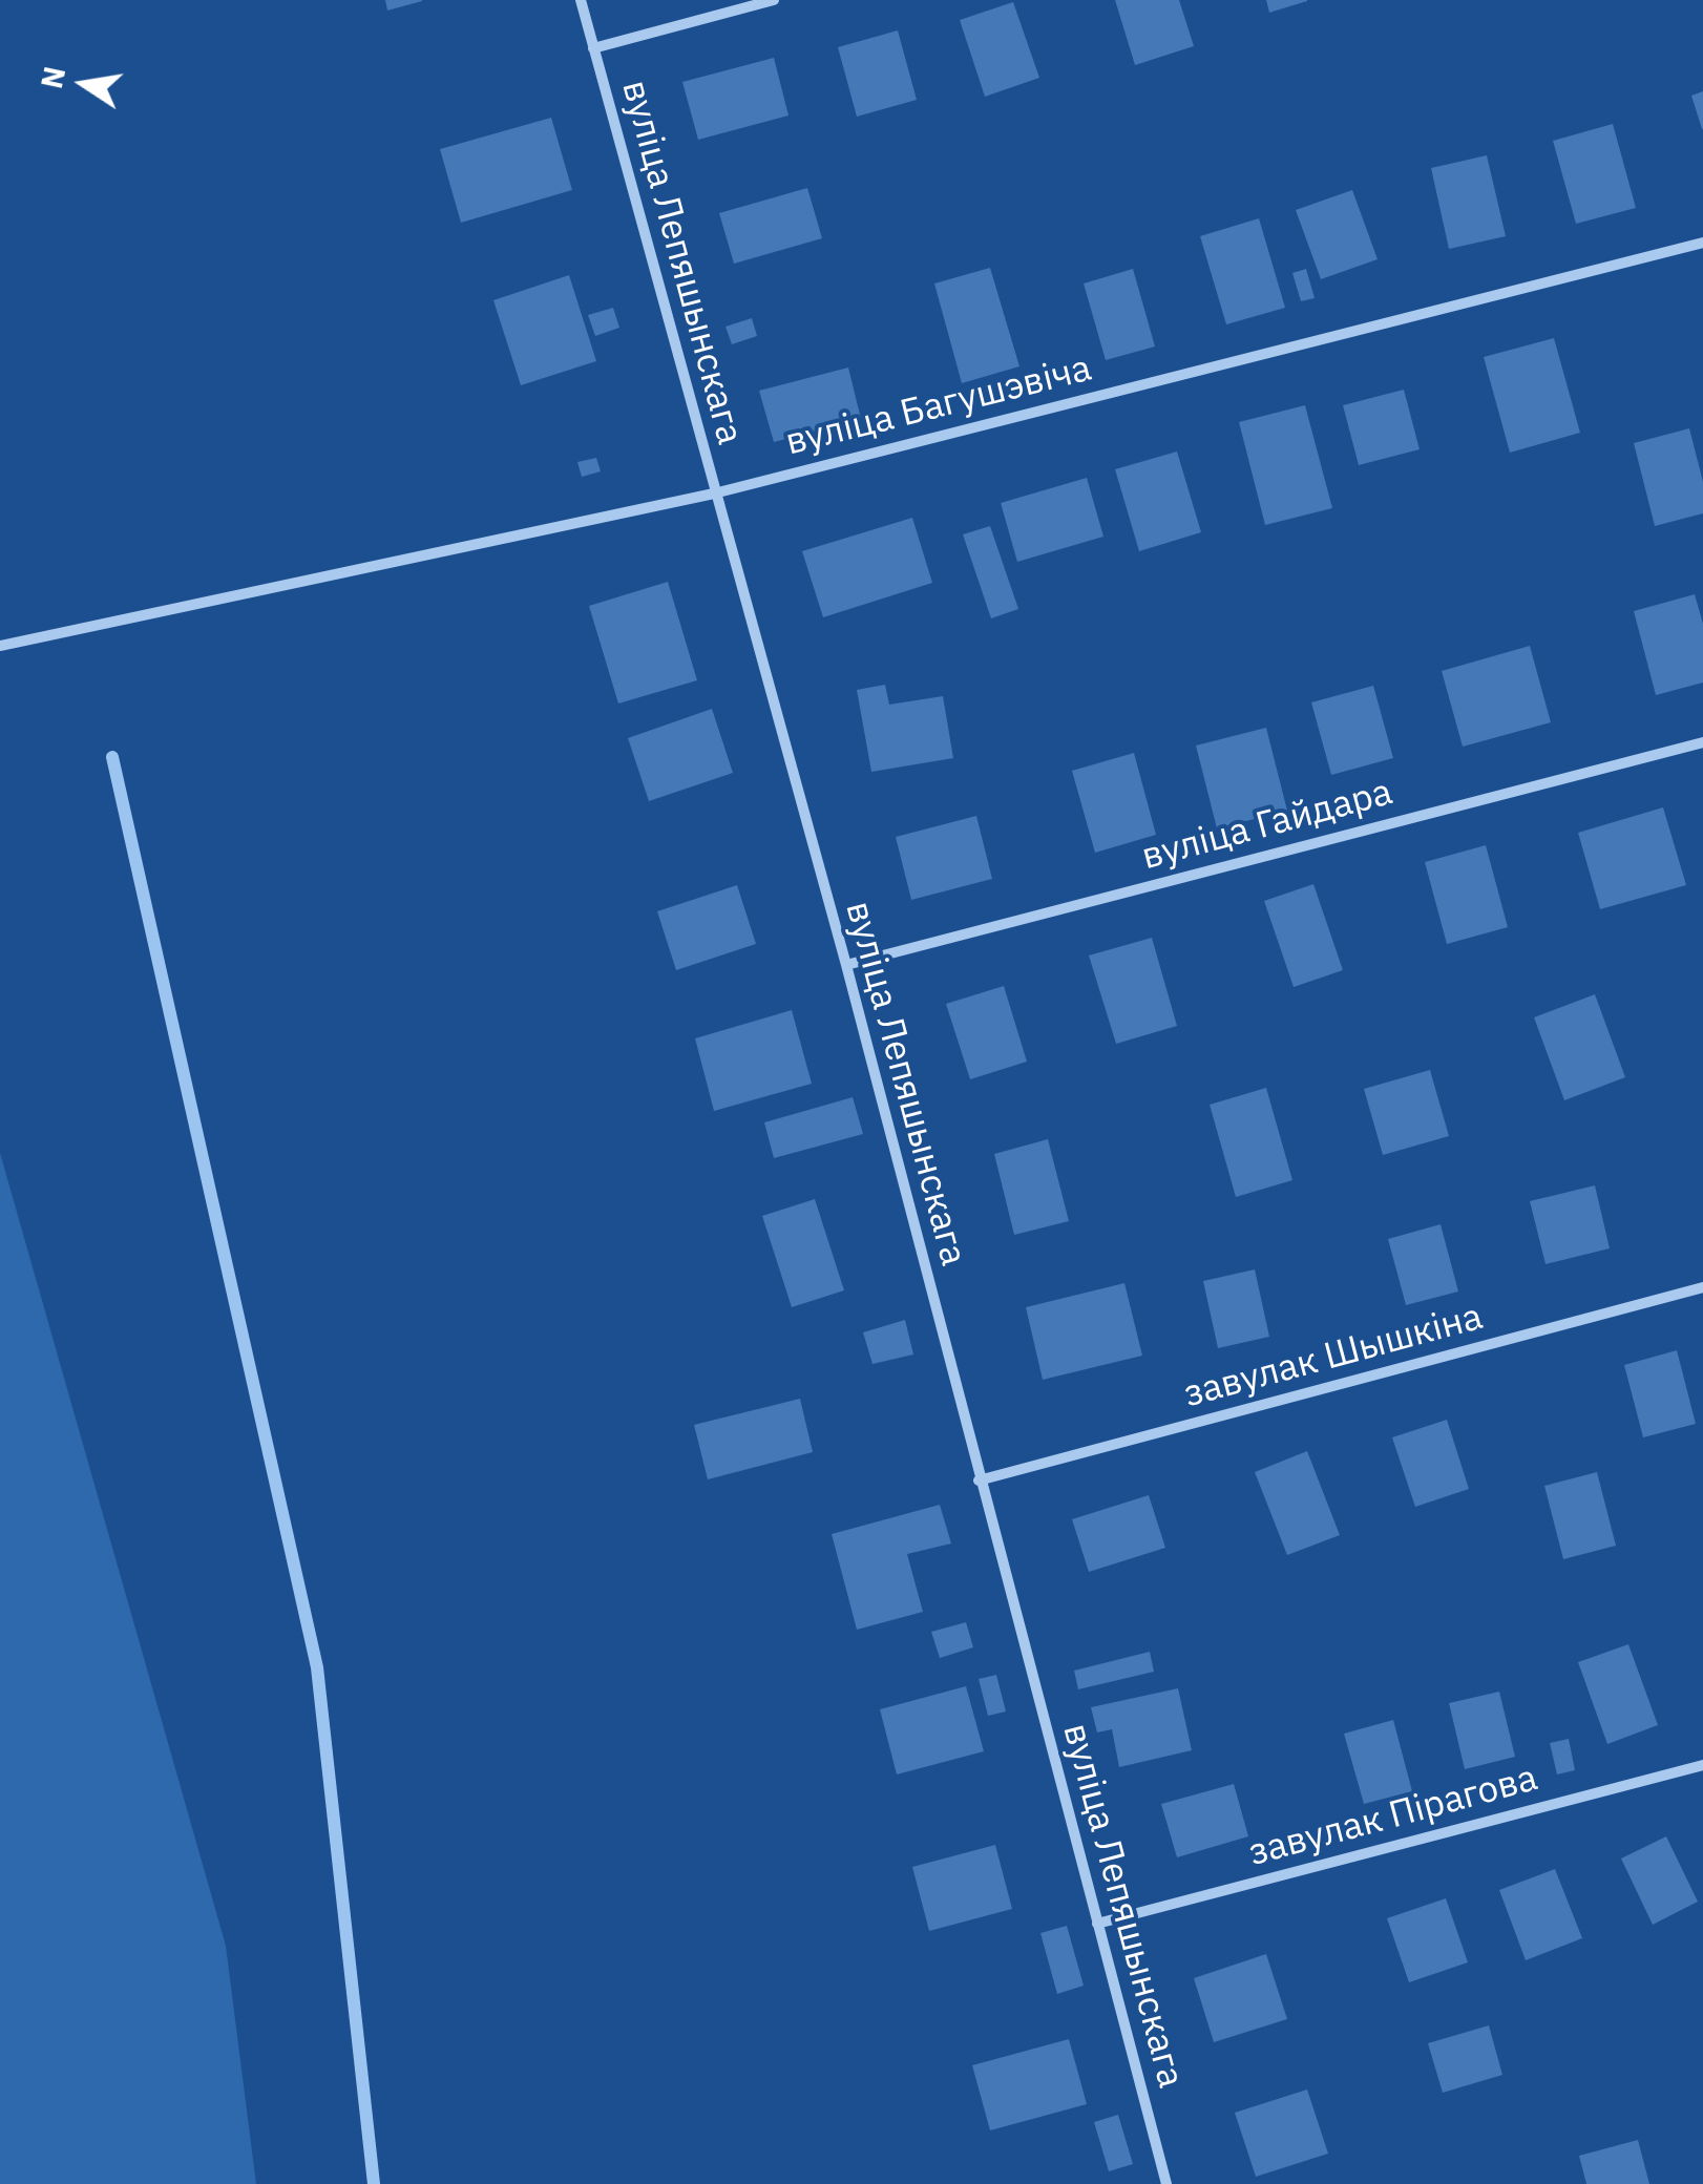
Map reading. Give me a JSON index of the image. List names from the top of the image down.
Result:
{
  "streets": {
    "street": [
      "вуліца Лепяшынскага",
      "вуліца Багушэвіча",
      "вуліца Гайдара",
      "завулак Шышкіна",
      "завулак Пірагова"
    ]
  },
  "crossings": [
    ["вуліца Лепяшынскага", "вуліца Багушэвіча"],
    ["вуліца Лепяшынскага", "вуліца Гайдара"],
    ["вуліца Лепяшынскага", "завулак Шышкіна"],
    ["вуліца Лепяшынскага", "завулак Пірагова"]
  ],
  "north": "left"
}
